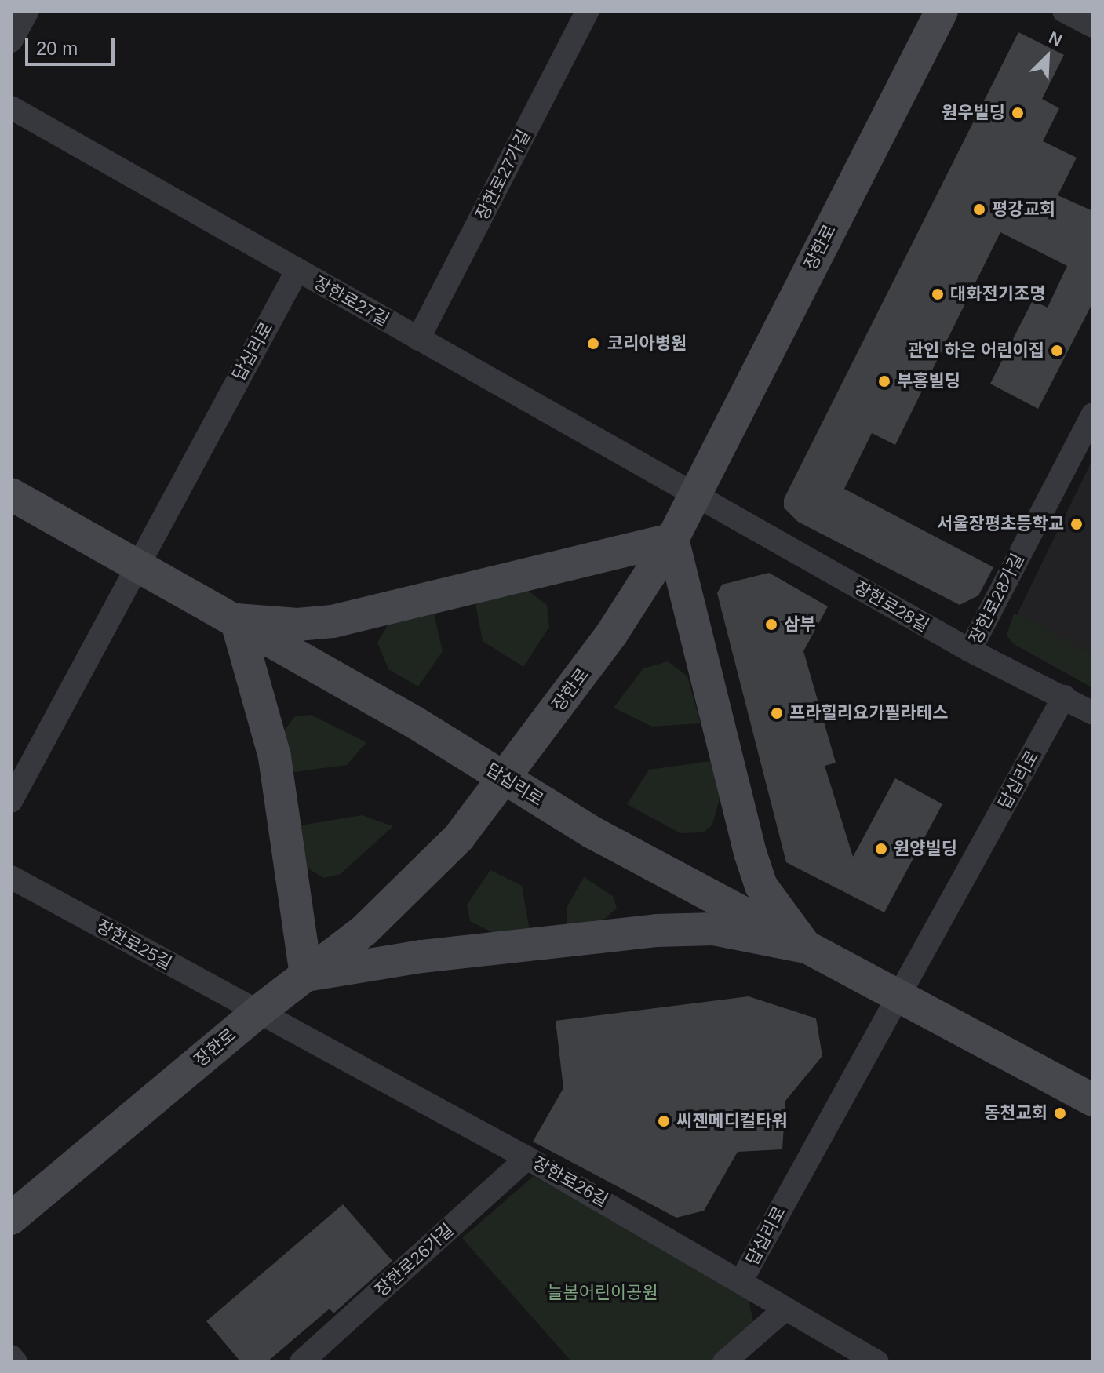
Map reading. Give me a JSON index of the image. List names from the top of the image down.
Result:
{
  "streets": {
    "main road": ["장한로", "답십리로"],
    "street": [
      "장한로27가길",
      "장한로27길",
      "장한로28가길",
      "장한로28길",
      "장한로25길",
      "장한로26길",
      "장한로26가길"
    ]
  },
  "crossings": [
    ["장한로27가길", "장한로27길"],
    ["장한로", "장한로27길"],
    ["장한로", "답십리로"],
    ["장한로", "장한로28길"],
    ["장한로", "장한로25길"],
    ["장한로", "장한로26길"],
    ["장한로27길", "답십리로"],
    ["장한로27길", "장한로28길"],
    ["답십리로", "장한로28길"],
    ["답십리로", "장한로26길"],
    ["장한로28가길", "장한로28길"],
    ["장한로25길", "장한로26길"],
    ["장한로26길", "장한로26가길"]
  ],
  "parks": ["늘봄어린이공원"],
  "places": [
    "원우빌딩",
    "평강교회",
    "대화전기조명",
    "코리아병원",
    "관인 하은 어린이집",
    "부흥빌딩",
    "서울장평초등학교",
    "삼부",
    "프라힐리요가필라테스",
    "원양빌딩",
    "동천교회",
    "씨젠메디컬타워"
  ],
  "scale_bar": "20 m",
  "north": "top right"
}
